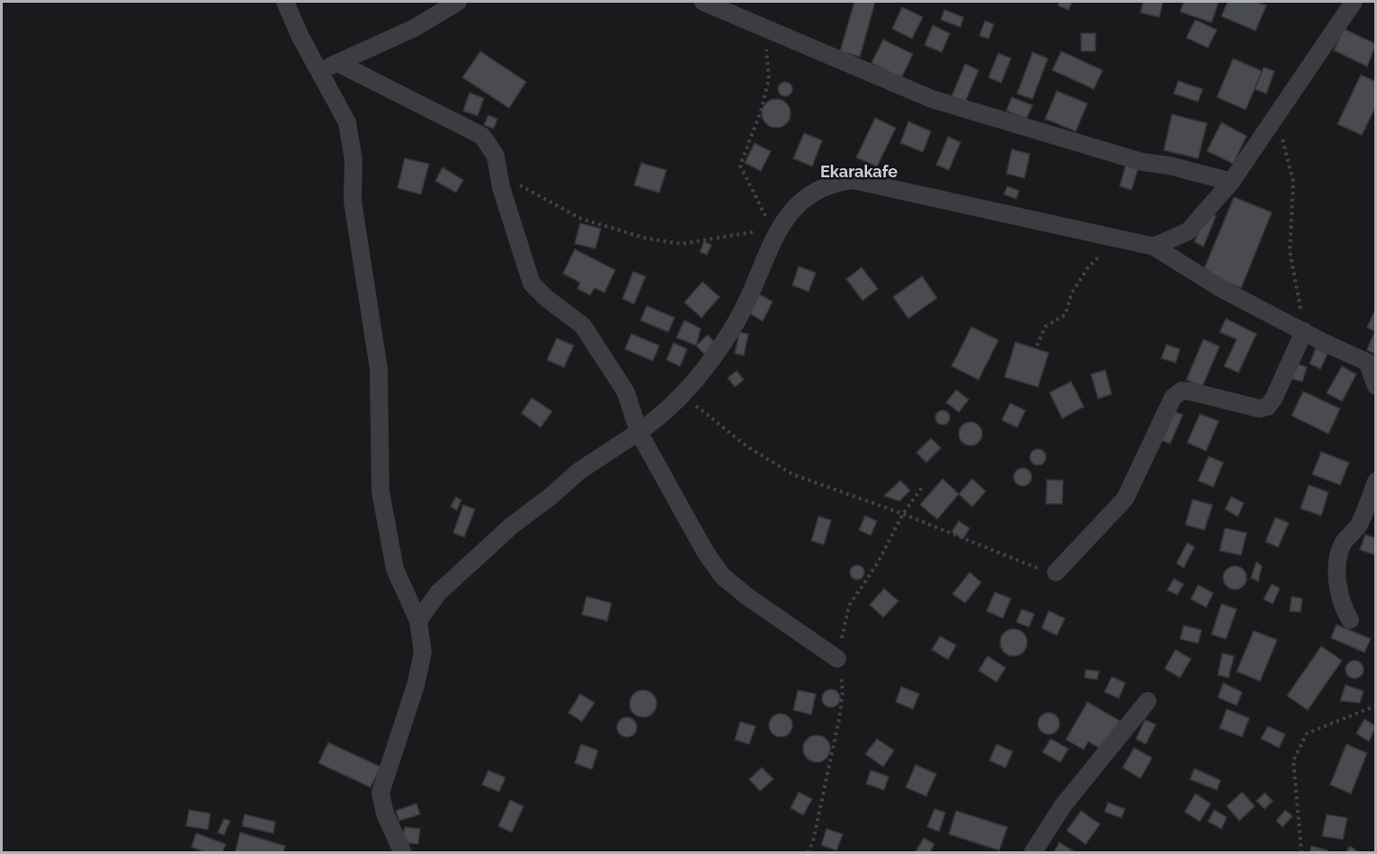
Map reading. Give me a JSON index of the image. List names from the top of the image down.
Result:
{
  "districts": ["Ekarakafe"]
}
